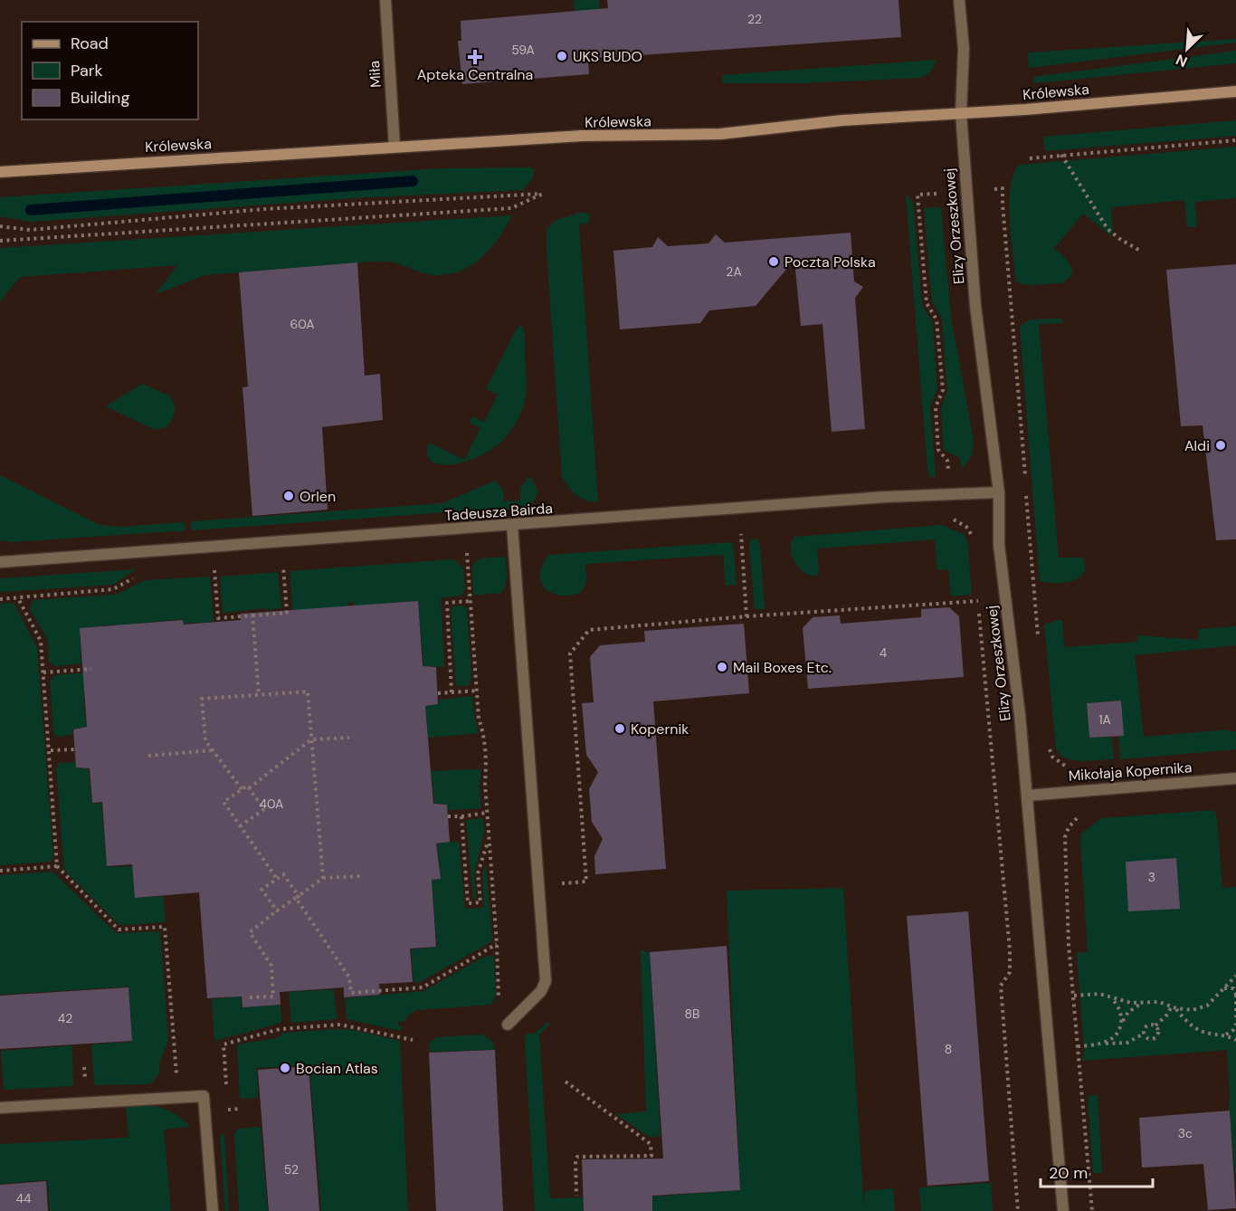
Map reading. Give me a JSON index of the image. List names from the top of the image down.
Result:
{
  "streets": {
    "main road": ["Królewska"],
    "street": [
      "Miła",
      "Elizy Orzeszkowej",
      "Tadeusza Bairda",
      "Mikołaja Kopernika"
    ]
  },
  "crossings": [
    ["Miła", "Królewska"],
    ["Królewska", "Elizy Orzeszkowej"],
    ["Elizy Orzeszkowej", "Tadeusza Bairda"],
    ["Elizy Orzeszkowej", "Mikołaja Kopernika"]
  ],
  "places": {
    "other": [
      "UKS BUDO",
      "Poczta Polska",
      "Aldi",
      "Orlen",
      "Mail Boxes Etc.",
      "Kopernik",
      "Bocian Atlas"
    ],
    "health": ["Apteka Centralna"]
  },
  "house_numbers": [
    "22",
    "59A",
    "2A",
    "60A",
    "4",
    "1A",
    "40A",
    "3",
    "8B",
    "42",
    "8",
    "3c",
    "52",
    "44"
  ],
  "legend": ["Road", "Park", "Building"],
  "scale_bar": "20 m",
  "north": "bottom left"
}
